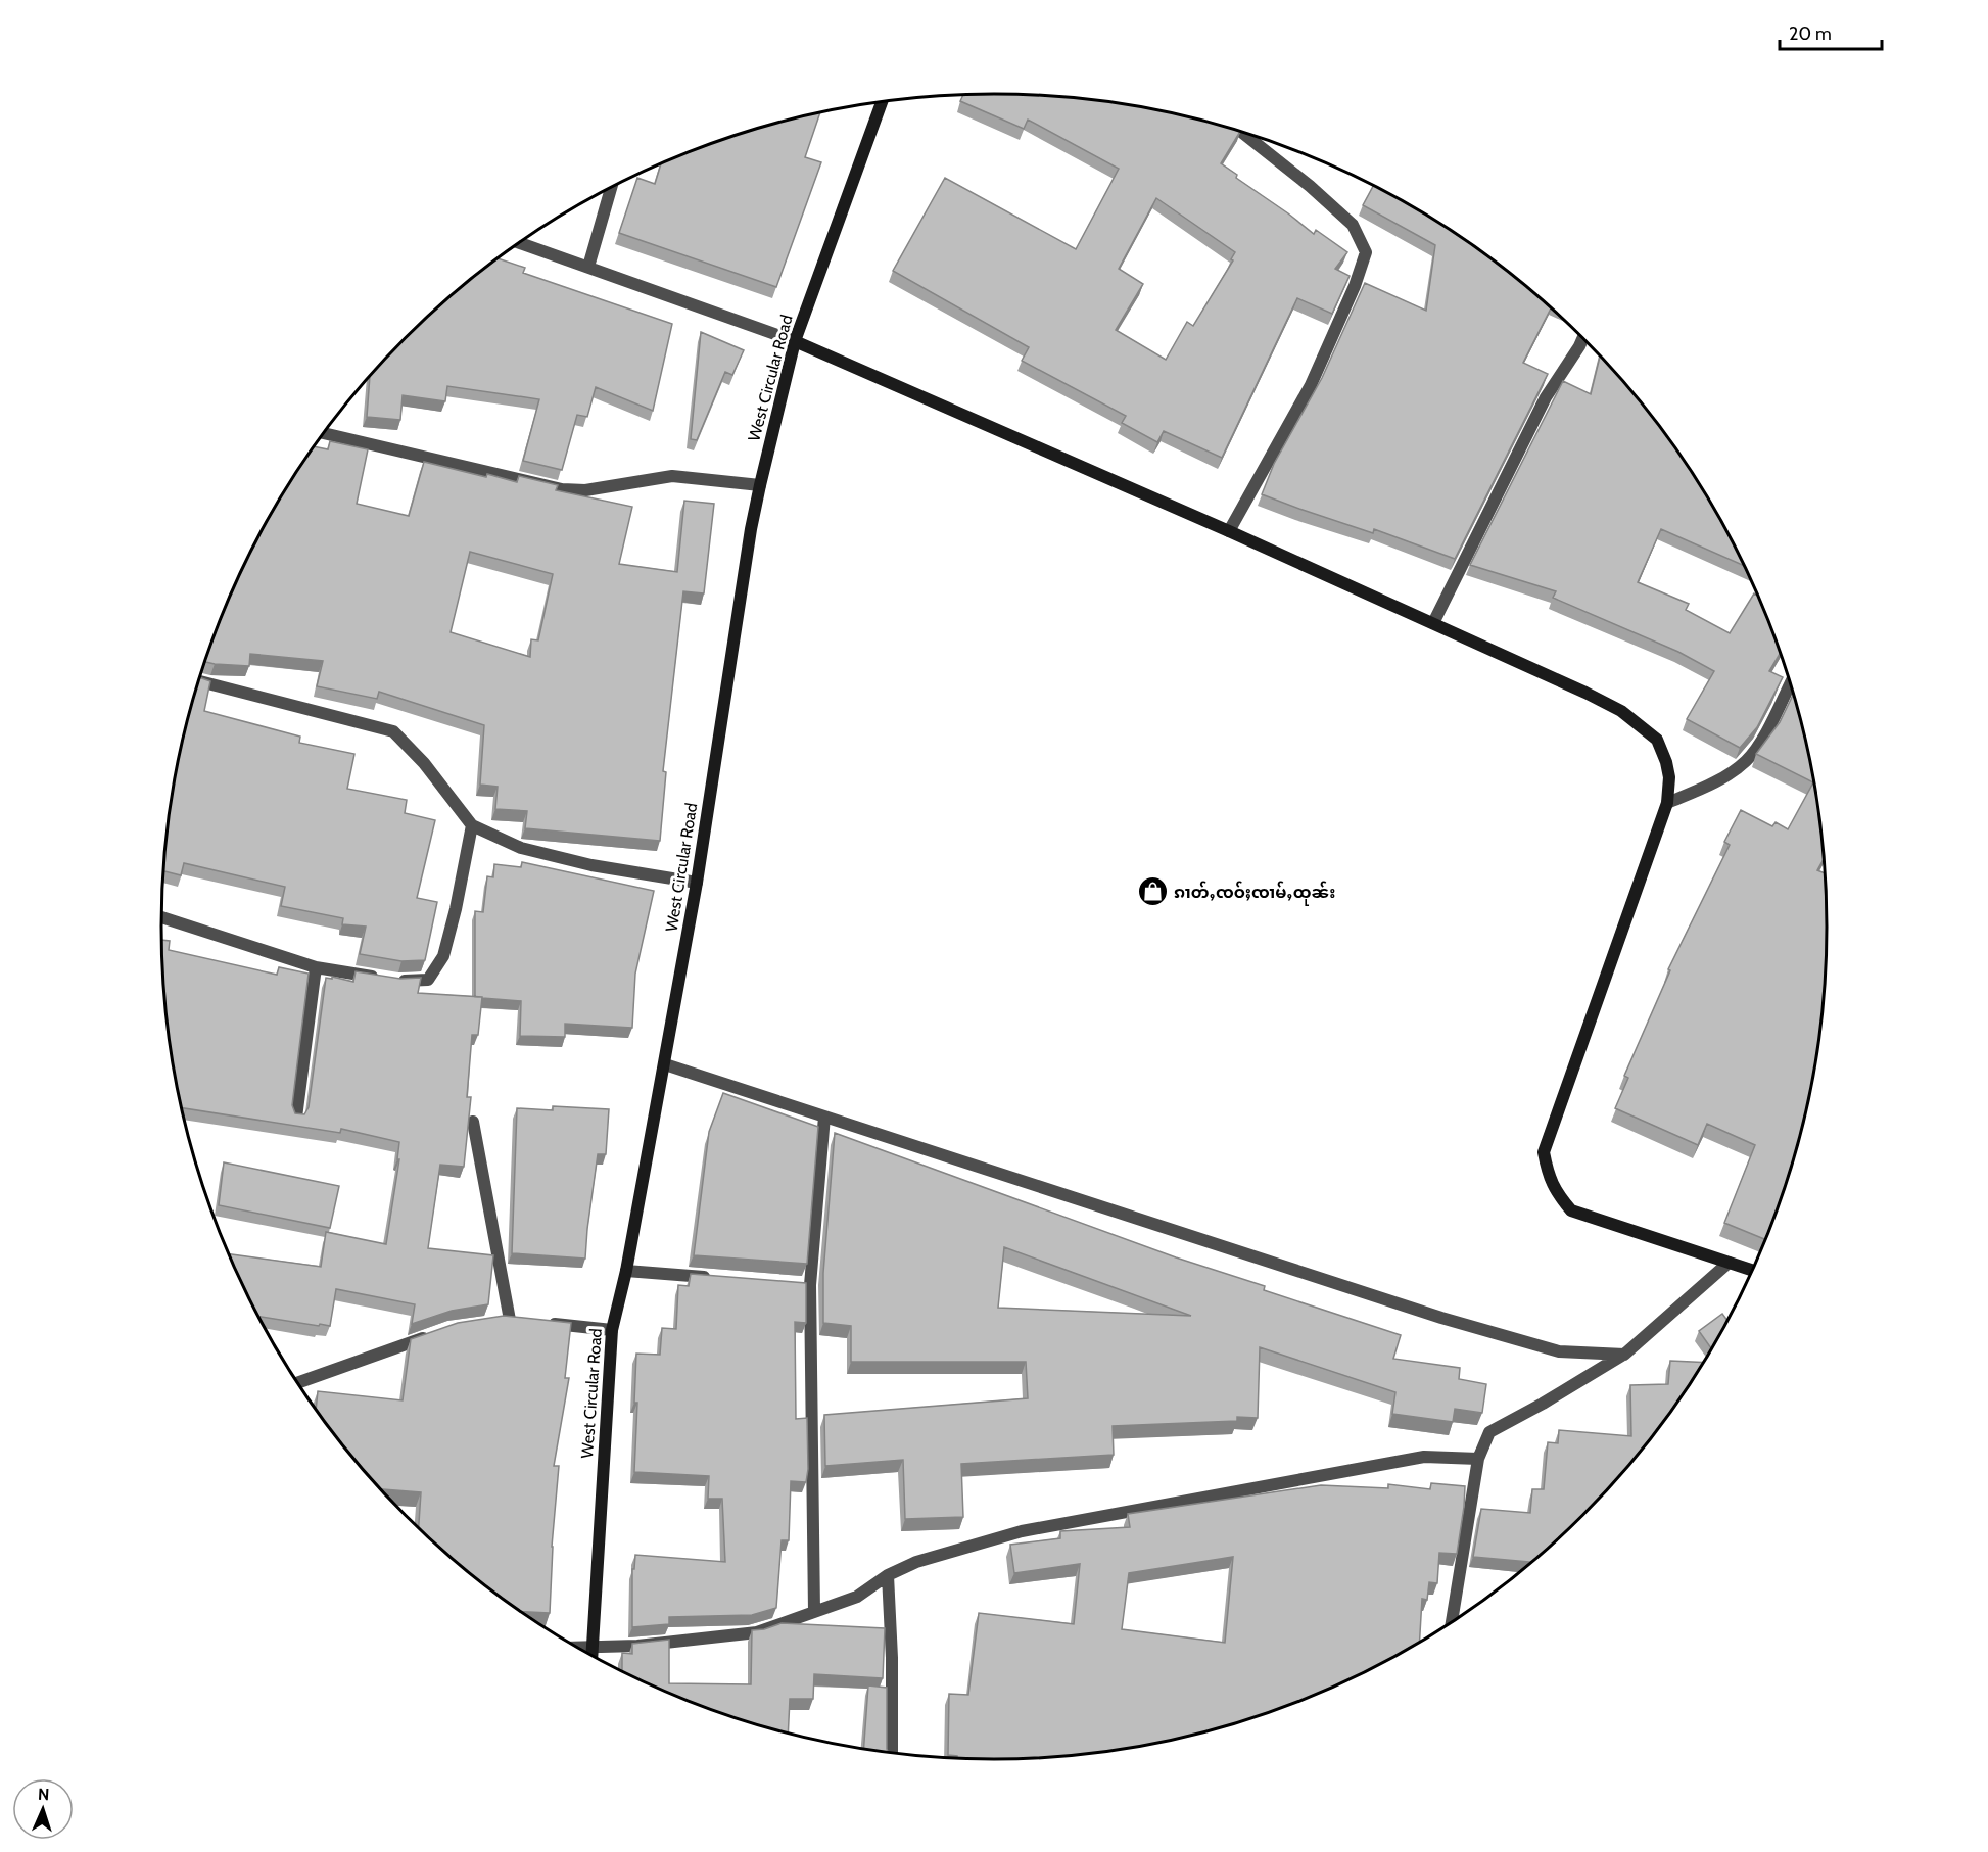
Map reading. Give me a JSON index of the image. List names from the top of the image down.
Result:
{
  "streets": {
    "street": ["West Circular Road"]
  },
  "places": {
    "shop": ["ၵၢတ်ႇၸဝ်ႈၸၢမ်ႇထုၼ်း"]
  },
  "scale_bar": "20 m",
  "north": "top"
}
